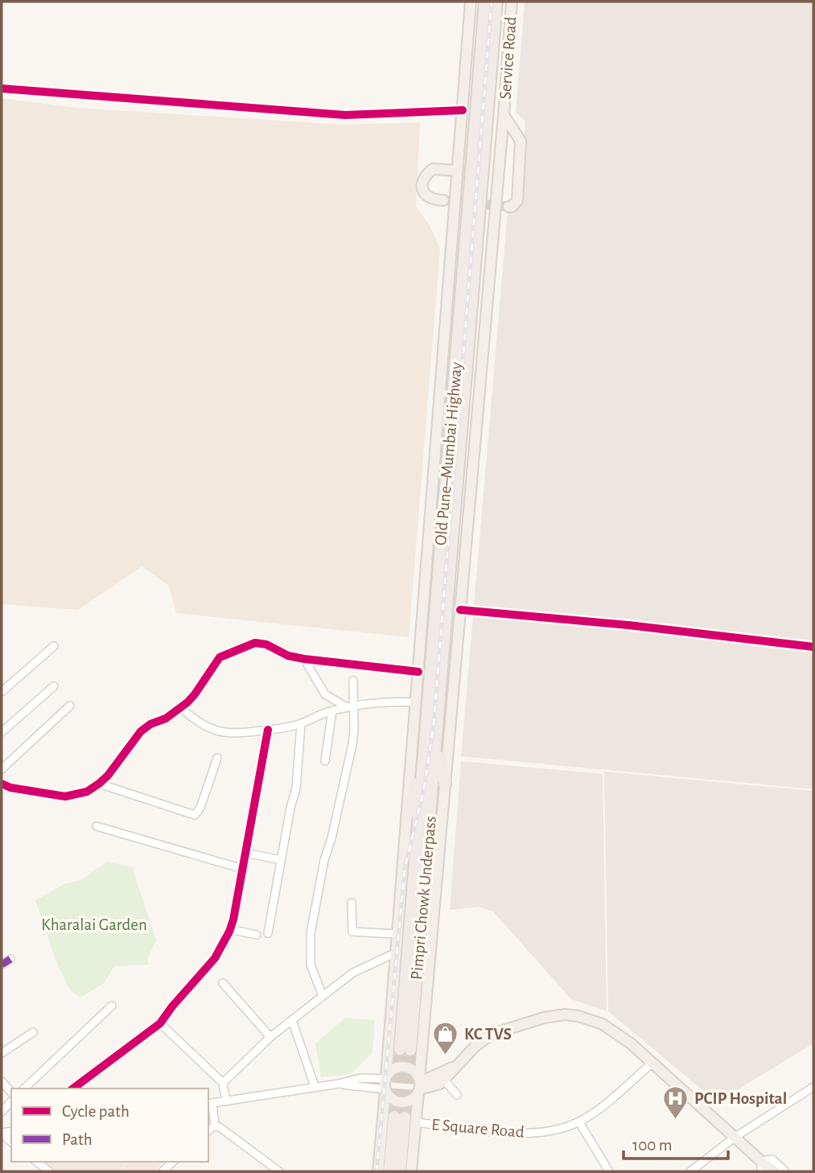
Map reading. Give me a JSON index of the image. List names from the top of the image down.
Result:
{
  "streets": {
    "highway": ["Old Pune–Mumbai Highway", "Pimpri Chowk Underpass"],
    "main road": ["Service Road"],
    "street": ["E Square Road"]
  },
  "crossings": [
    ["Old Pune–Mumbai Highway", "Pimpri Chowk Underpass"]
  ],
  "parks": ["Kharalai Garden"],
  "places": {
    "shop": ["KC TVS"],
    "hospital": ["PCIP Hospital"]
  },
  "legend": ["Cycle path", "Path"],
  "scale_bar": "100 m"
}
